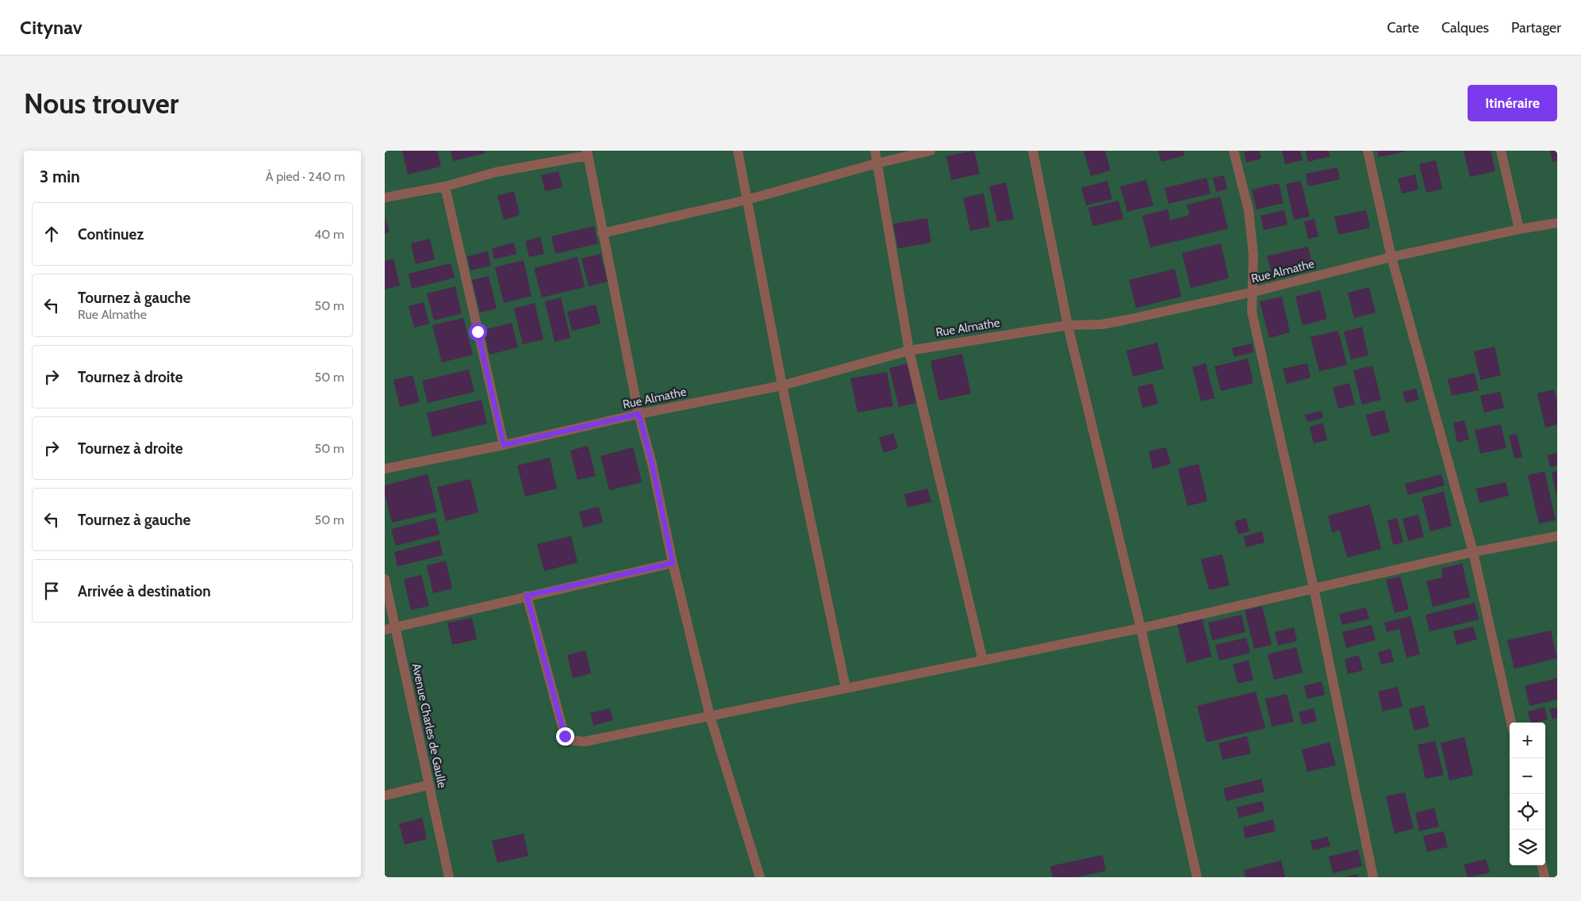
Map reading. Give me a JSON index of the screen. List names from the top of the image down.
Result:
{
  "streets": {
    "street": ["Rue Almathe", "Avenue Charles de Gaulle"]
  },
  "page": {
    "header": "Citynav",
    "nav": ["Carte", "Calques", "Partager"],
    "buttons": "Itinéraire",
    "title": "Nous trouver",
    "heading": ["3 min", "À pied · 240 m"],
    "list": [
      ["Continuez", "40 m"],
      ["Tournez à gauche", "Rue Almathe", "50 m"],
      ["Tournez à droite", "50 m"],
      ["Tournez à droite", "50 m"],
      ["Tournez à gauche", "50 m"],
      "Arrivée à destination"
    ],
    "map_buttons": ["+", "−"]
  }
}
